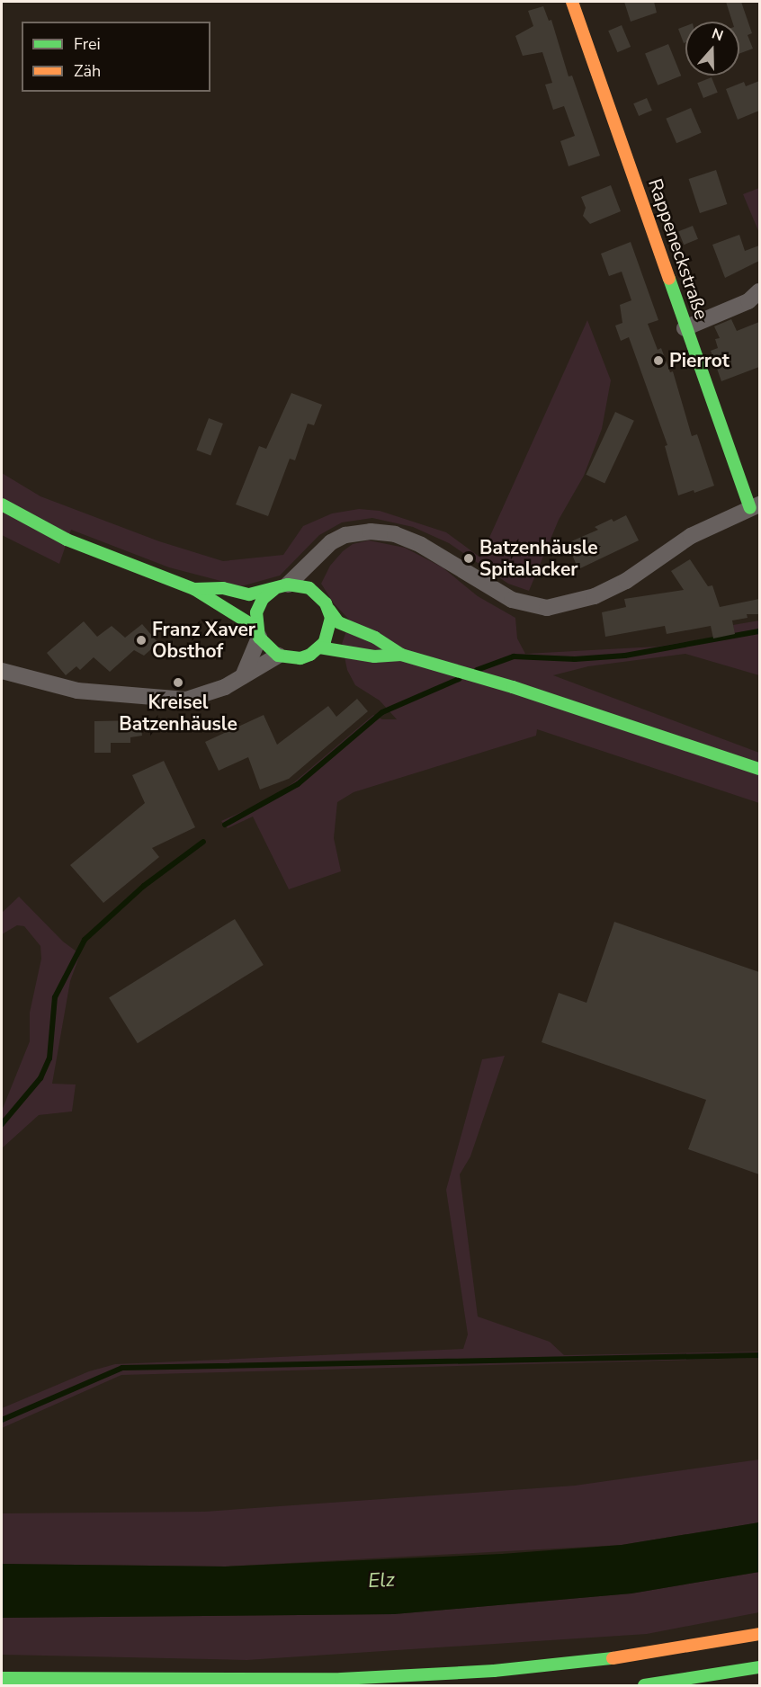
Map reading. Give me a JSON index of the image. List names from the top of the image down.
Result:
{
  "streets": {
    "main road": ["Rappeneckstraße"]
  },
  "water": ["Elz"],
  "places": [
    "Pierrot",
    "Batzenhäusle Spitalacker",
    "Franz Xaver Obsthof",
    "Kreisel Batzenhäusle"
  ],
  "legend": ["Frei", "Zäh"],
  "north": "top"
}
